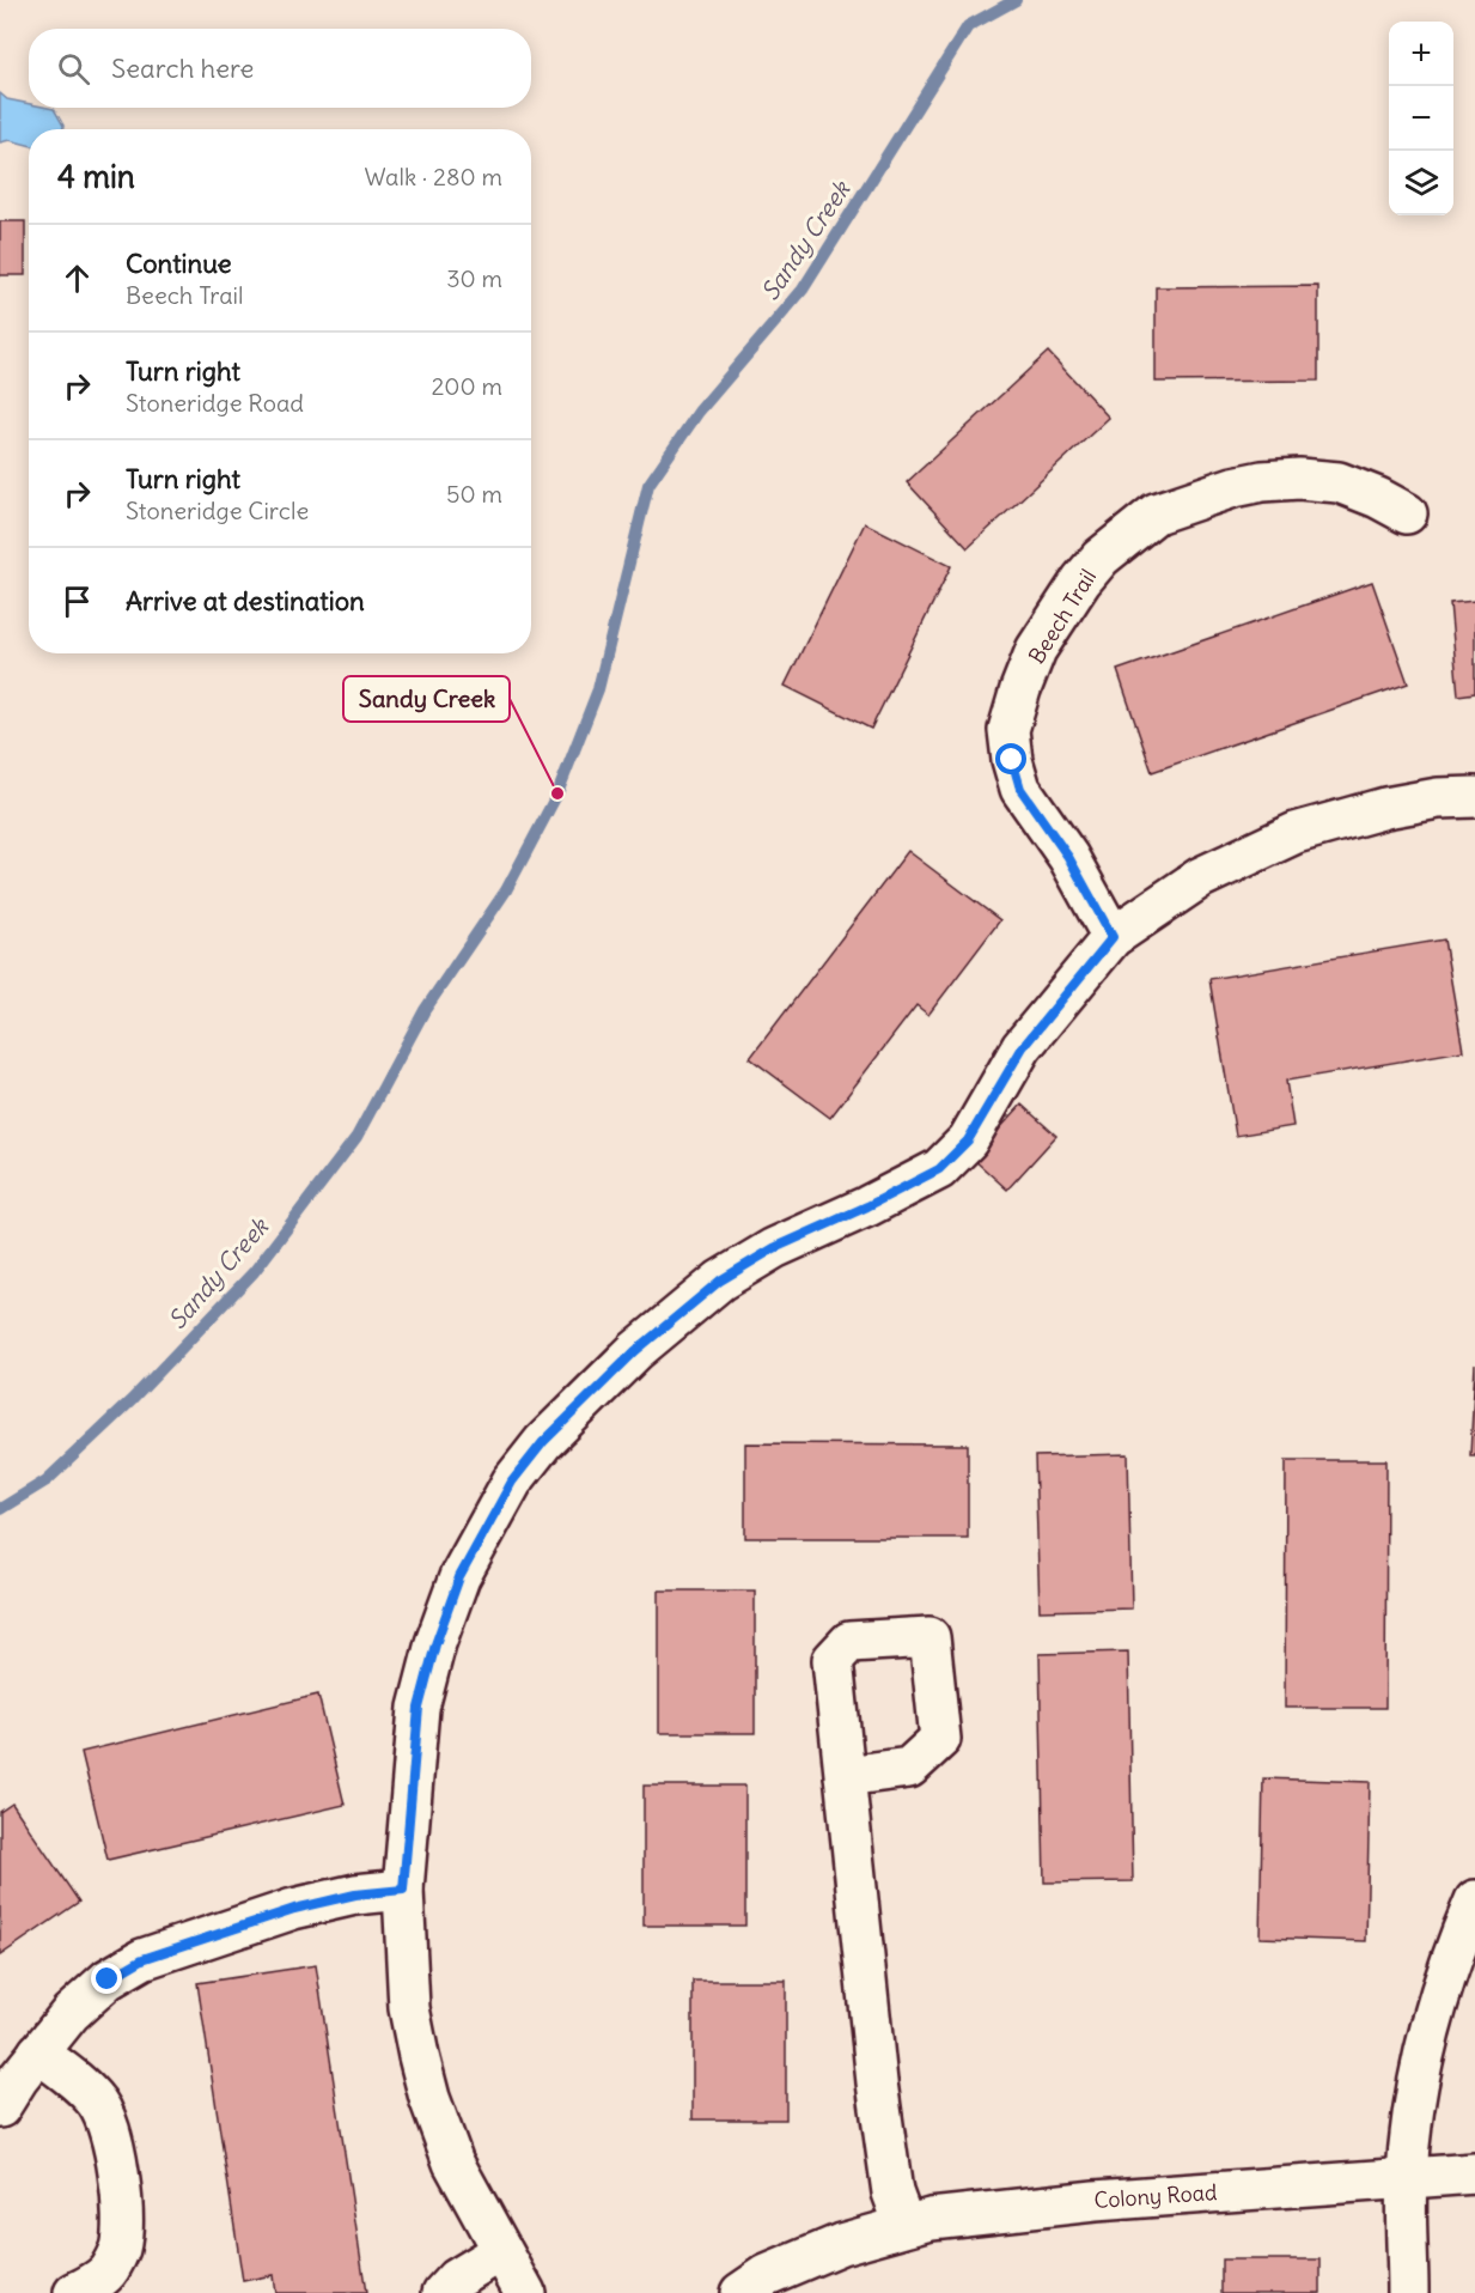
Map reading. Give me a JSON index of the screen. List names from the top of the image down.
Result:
{
  "streets": {
    "street": ["Beech Trail", "Colony Road"]
  },
  "water": ["Sandy Creek"],
  "places": ["Sandy Creek"],
  "page": {
    "map_buttons": ["+", "−"],
    "search": "Search here",
    "heading": ["4 min", "Walk · 280 m"],
    "list": [
      ["Continue", "Beech Trail", "30 m"],
      ["Turn right", "Stoneridge Road", "200 m"],
      ["Turn right", "Stoneridge Circle", "50 m"],
      "Arrive at destination"
    ]
  }
}
